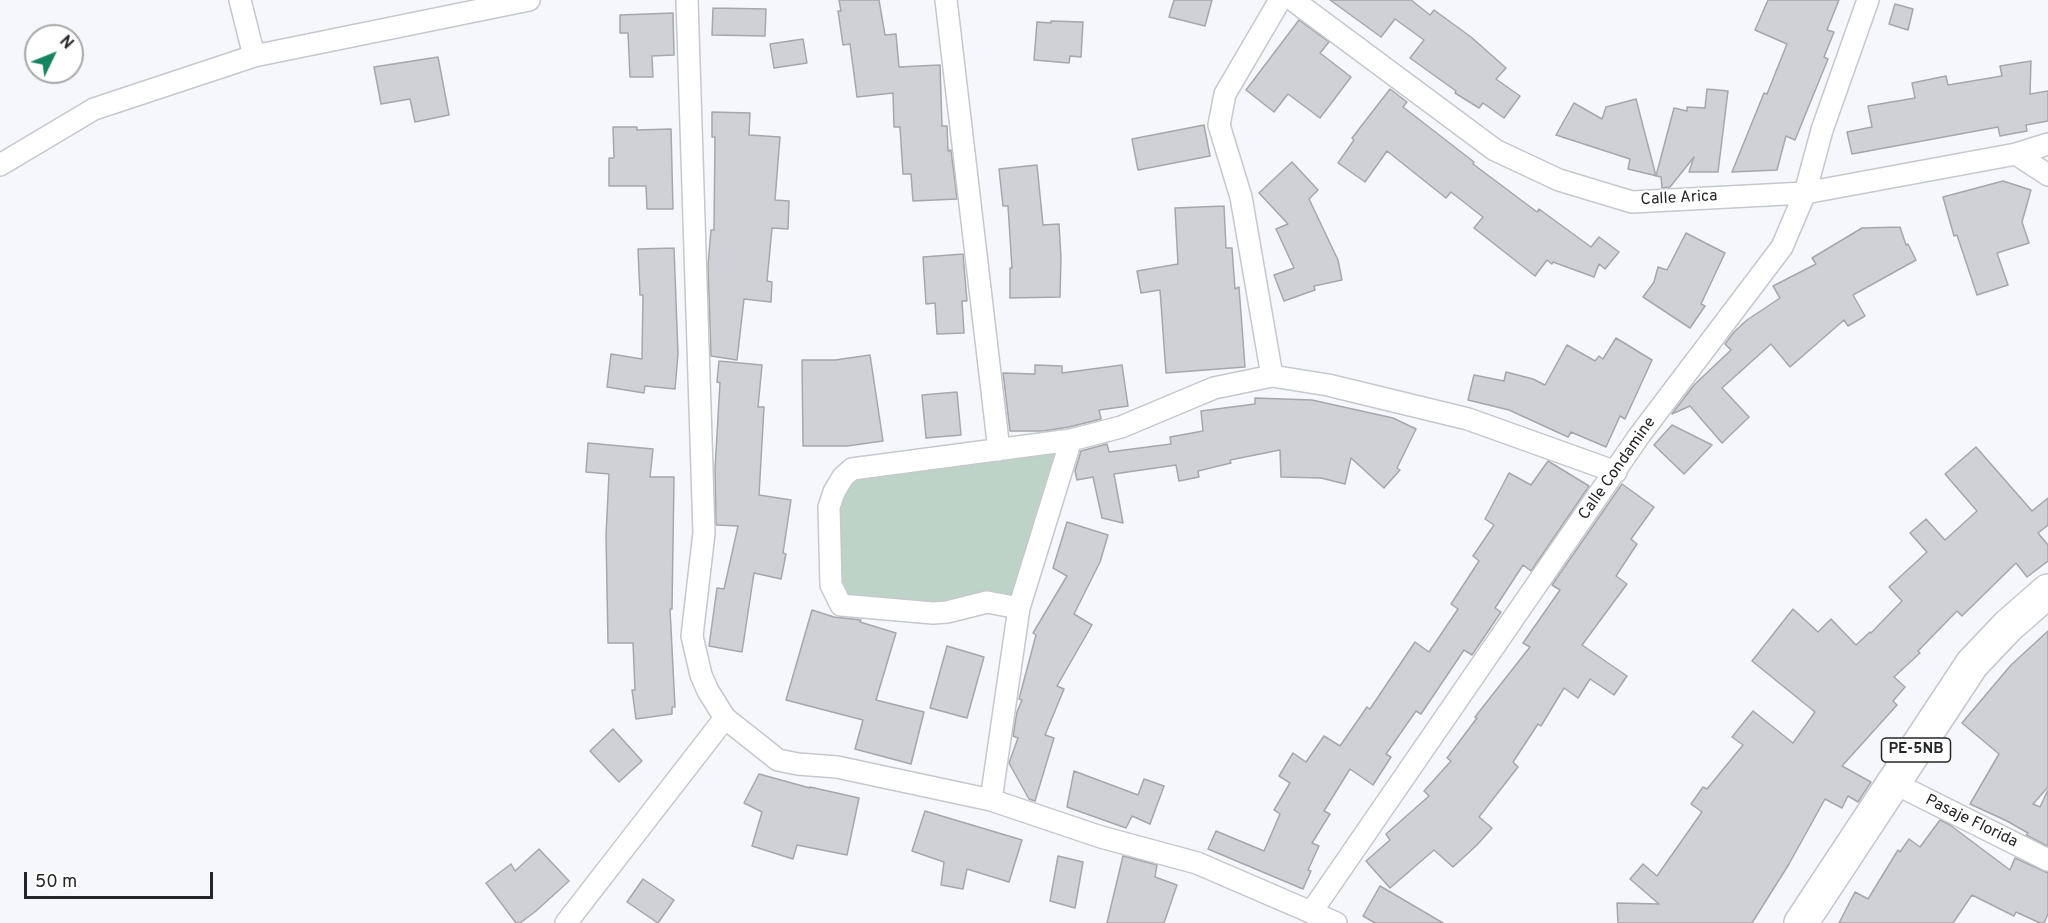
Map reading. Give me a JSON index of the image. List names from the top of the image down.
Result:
{
  "streets": {
    "highway": ["PE-5NB"],
    "street": ["Calle Arica", "Calle Condamine", "Pasaje Florida"]
  },
  "crossings": [
    ["Calle Arica", "Calle Condamine"],
    ["PE-5NB", "Pasaje Florida"]
  ],
  "scale_bar": "50 m",
  "north": "top right"
}
